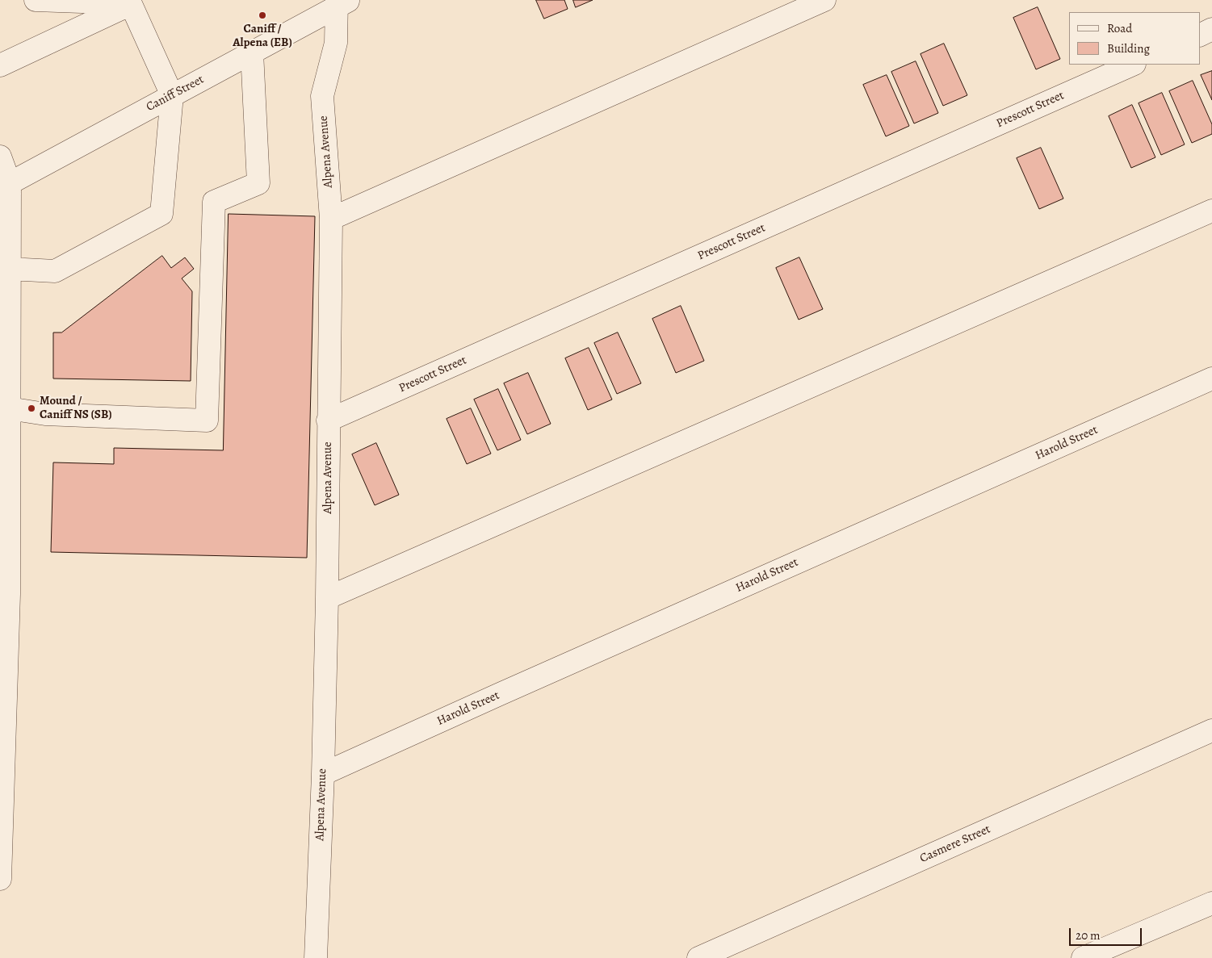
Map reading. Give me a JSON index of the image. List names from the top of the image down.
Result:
{
  "streets": {
    "street": [
      "Caniff Street",
      "Prescott Street",
      "Alpena Avenue",
      "Harold Street",
      "Casmere Street"
    ]
  },
  "crossings": [
    ["Caniff Street", "Alpena Avenue"],
    ["Prescott Street", "Alpena Avenue"],
    ["Alpena Avenue", "Harold Street"]
  ],
  "places": ["Caniff / Alpena (EB)", "Mound / Caniff NS (SB)"],
  "legend": ["Road", "Building"],
  "scale_bar": "20 m"
}
